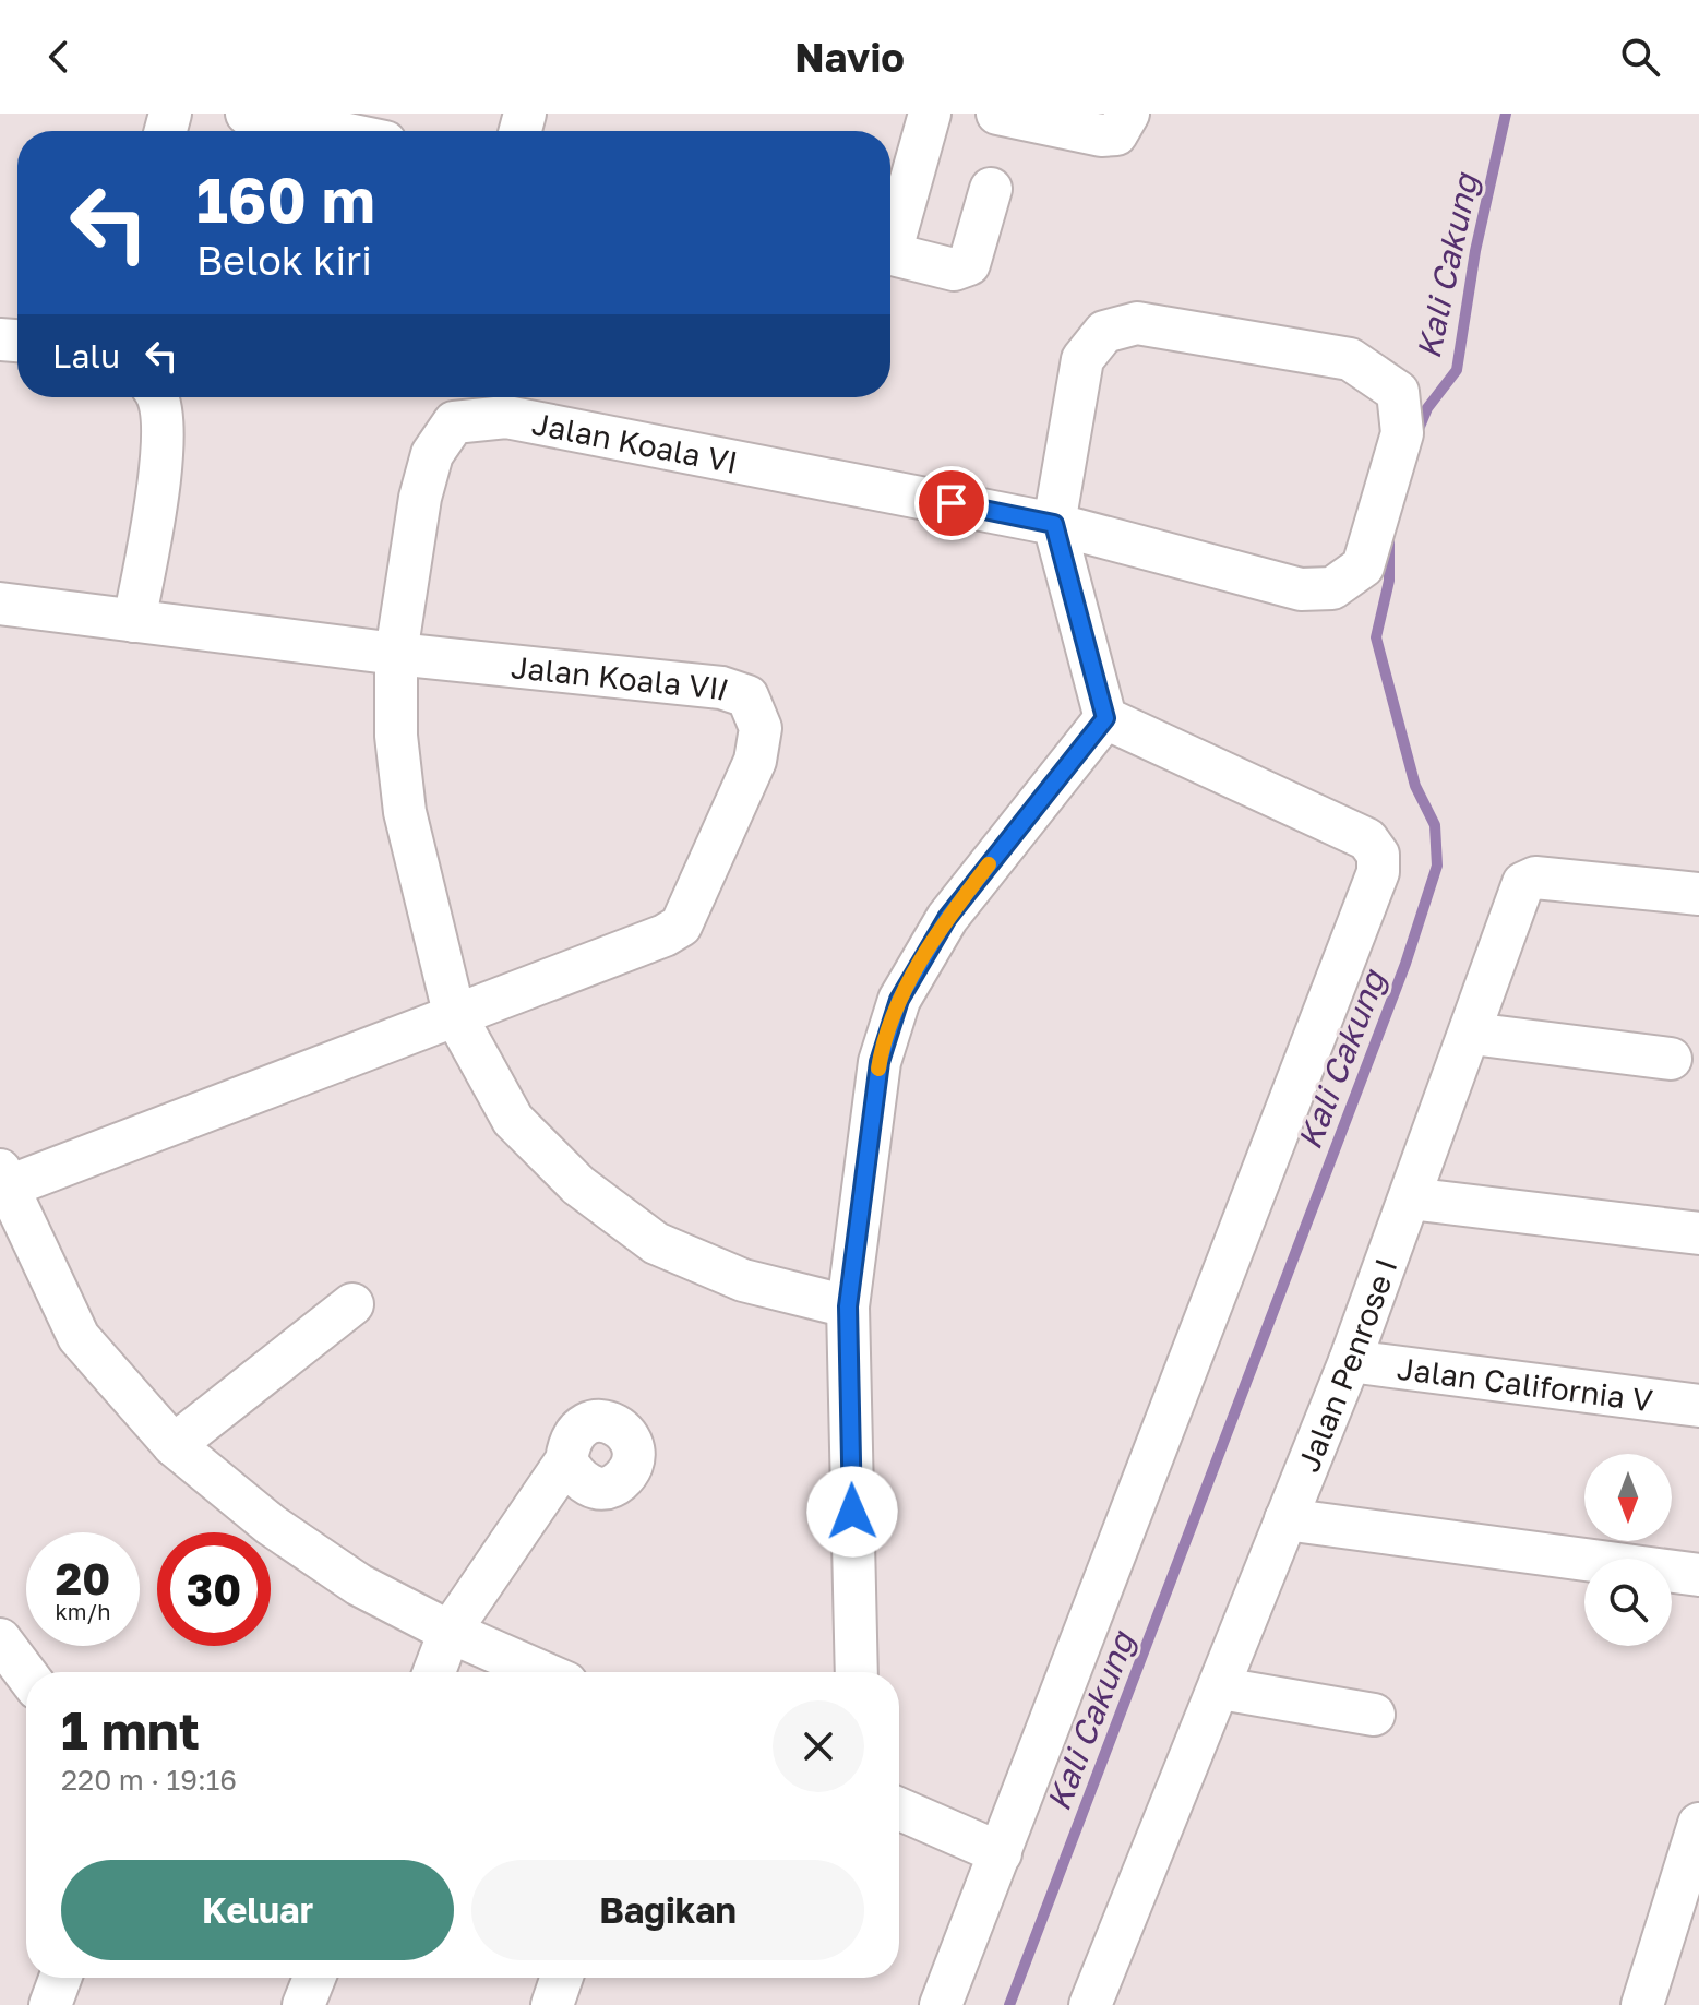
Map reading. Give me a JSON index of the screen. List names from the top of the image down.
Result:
{
  "streets": {
    "street": [
      "Jalan Koala VI",
      "Jalan Koala VII",
      "Jalan Penrose I",
      "Jalan California V"
    ]
  },
  "crossings": [
    ["Jalan Koala VI", "Jalan Koala VII"],
    ["Jalan Penrose I", "Jalan California V"]
  ],
  "water": ["Kali Cakung"],
  "north": "bottom",
  "page": {
    "header": "Navio",
    "turn": ["160 m", "Belok kiri"],
    "then": "Lalu",
    "speed": "20 km/h",
    "limit": "30",
    "heading": ["1 mnt", "220 m · 19:16"],
    "buttons": ["Keluar", "Bagikan"]
  }
}
